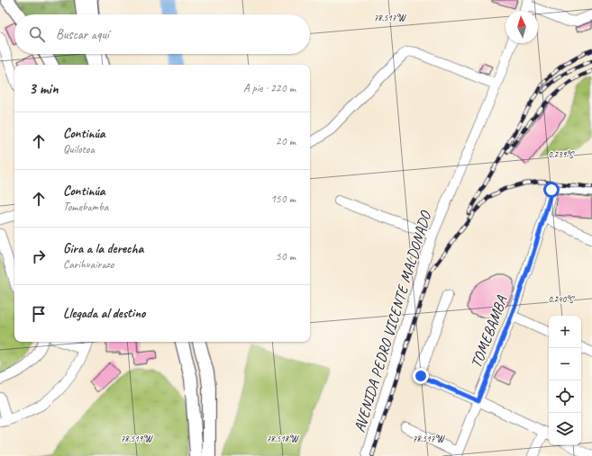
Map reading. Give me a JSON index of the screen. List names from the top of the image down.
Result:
{
  "streets": {
    "street": ["AVENIDA PEDRO VICENTE MALDONADO", "TOMEBAMBA"]
  },
  "north": "top",
  "page": {
    "search": "Buscar aquí",
    "heading": ["3 min", "A pie · 220 m"],
    "list": [
      ["Continúa", "Quilotoa", "20 m"],
      ["Continúa", "Tomebamba", "150 m"],
      ["Gira a la derecha", "Carihuairazo", "50 m"],
      "Llegada al destino"
    ],
    "map_buttons": ["+", "−"]
  },
  "coordinates": [
    "78.517°W",
    "0.239°S",
    "0.240°S",
    "78.519°W",
    "78.518°W"
  ]
}
